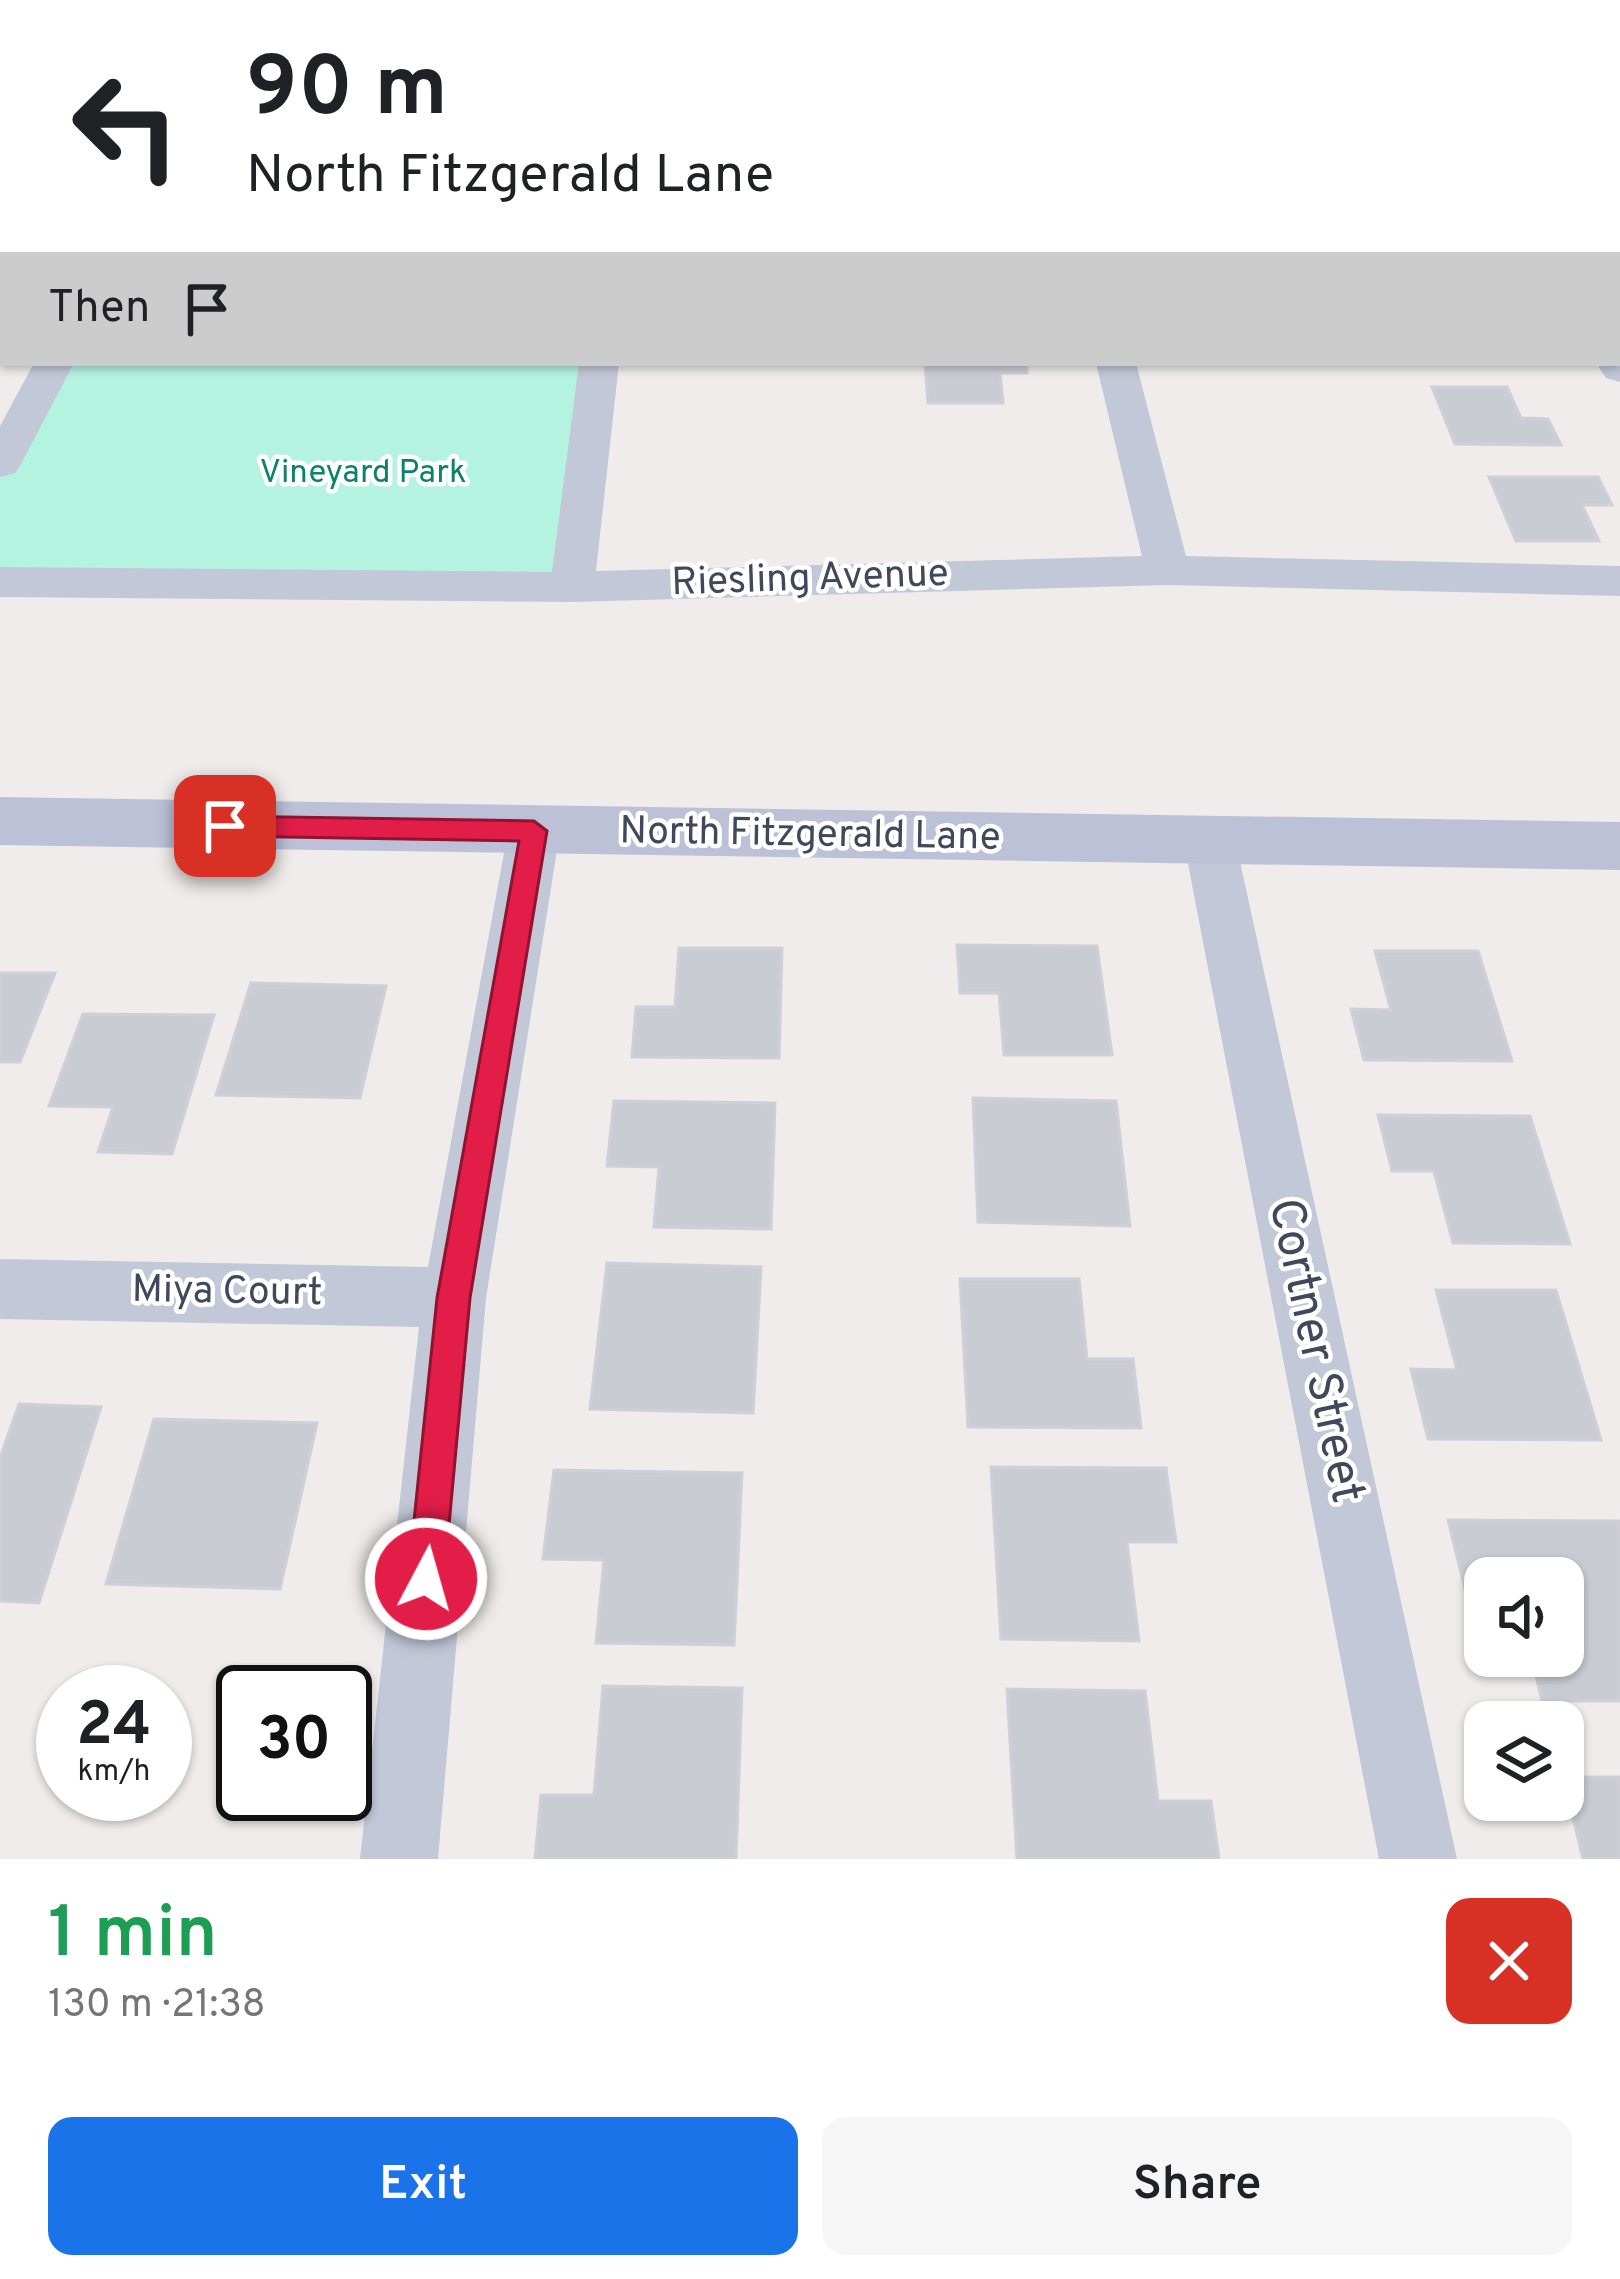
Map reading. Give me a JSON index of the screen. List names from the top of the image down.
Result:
{
  "streets": {
    "street": [
      "Riesling Avenue",
      "North Fitzgerald Lane",
      "Miya Court",
      "Cortner Street"
    ]
  },
  "crossings": [
    ["North Fitzgerald Lane", "Cortner Street"]
  ],
  "parks": ["Vineyard Park"],
  "page": {
    "turn": ["90 m", "North Fitzgerald Lane"],
    "then": "Then",
    "speed": "24 km/h",
    "limit": "30",
    "heading": ["1 min", "130 m · 21:38"],
    "buttons": ["Exit", "Share"]
  }
}
